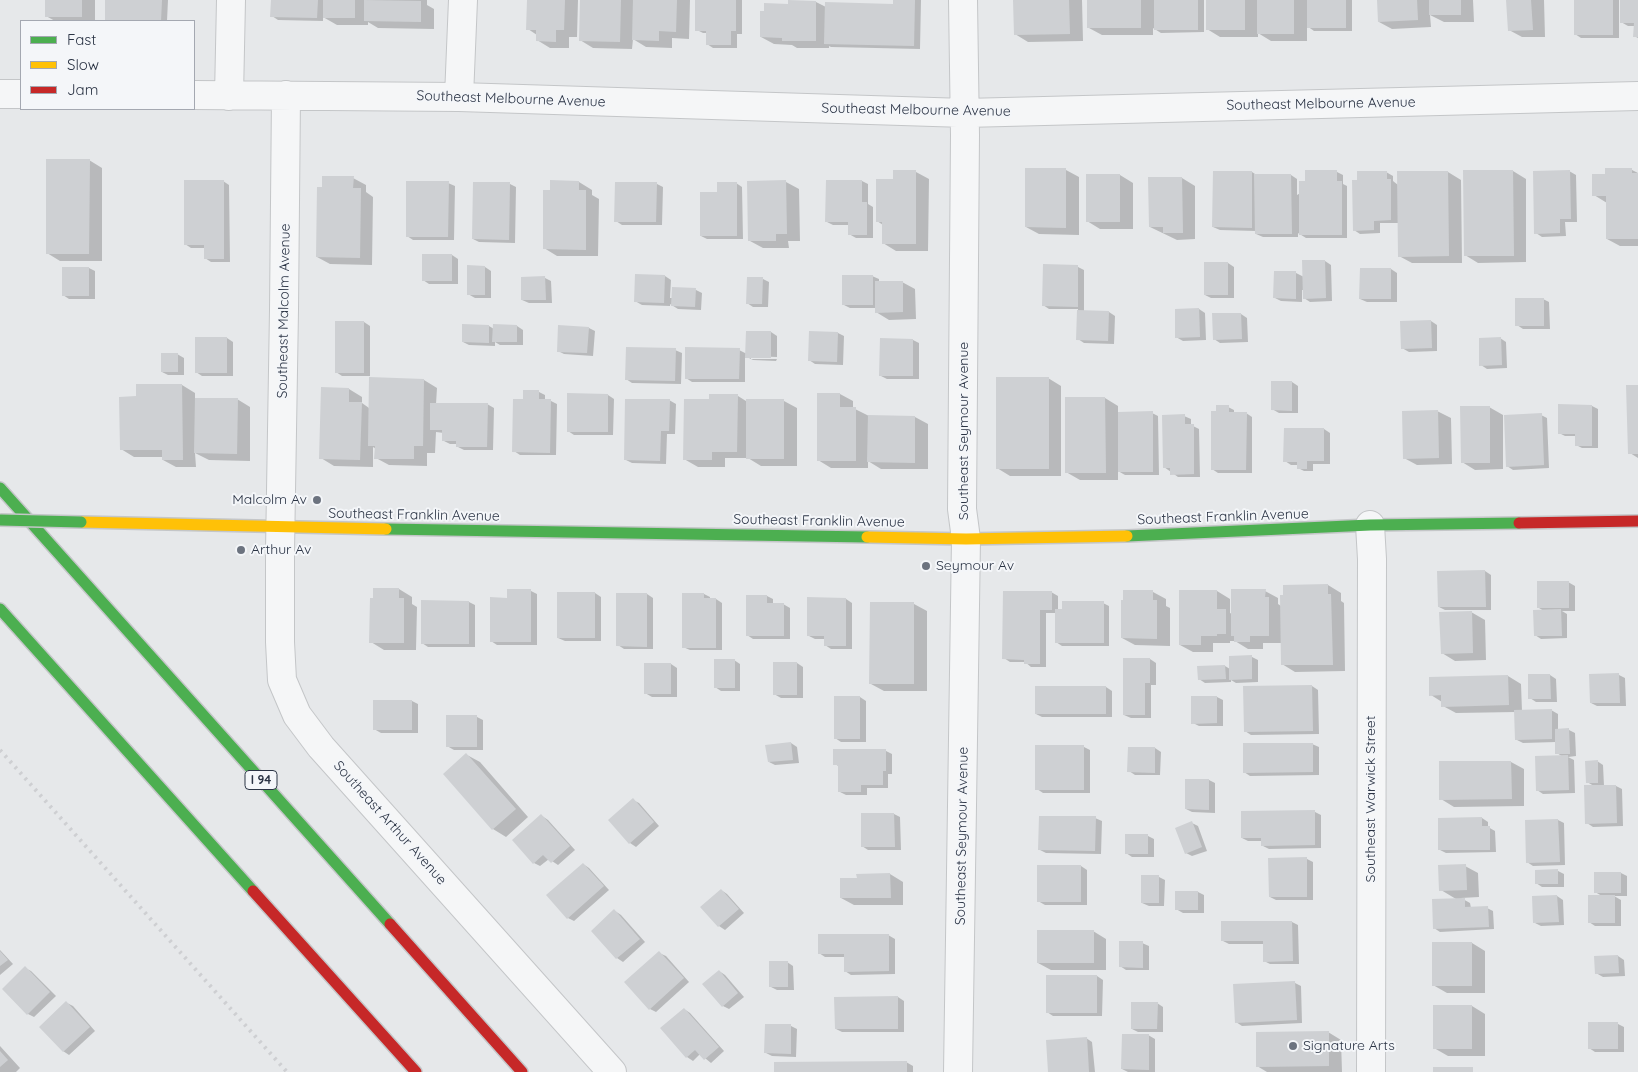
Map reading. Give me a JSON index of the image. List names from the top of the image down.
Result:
{
  "streets": {
    "main road": ["Southeast Franklin Avenue", "I 94"],
    "street": [
      "Southeast Melbourne Avenue",
      "Southeast Malcolm Avenue",
      "Southeast Seymour Avenue",
      "Southeast Warwick Street",
      "Southeast Arthur Avenue"
    ]
  },
  "crossings": [
    ["Southeast Melbourne Avenue", "Southeast Malcolm Avenue"],
    ["Southeast Melbourne Avenue", "Southeast Seymour Avenue"],
    ["Southeast Malcolm Avenue", "Southeast Franklin Avenue"],
    ["Southeast Malcolm Avenue", "Southeast Arthur Avenue"],
    ["Southeast Seymour Avenue", "Southeast Franklin Avenue"],
    ["Southeast Franklin Avenue", "Southeast Warwick Street"],
    ["Southeast Franklin Avenue", "Southeast Arthur Avenue"]
  ],
  "places": [
    "Malcolm Av",
    "Arthur Av",
    "Seymour Av",
    "Signature Arts"
  ],
  "legend": ["Fast", "Slow", "Jam"]
}
